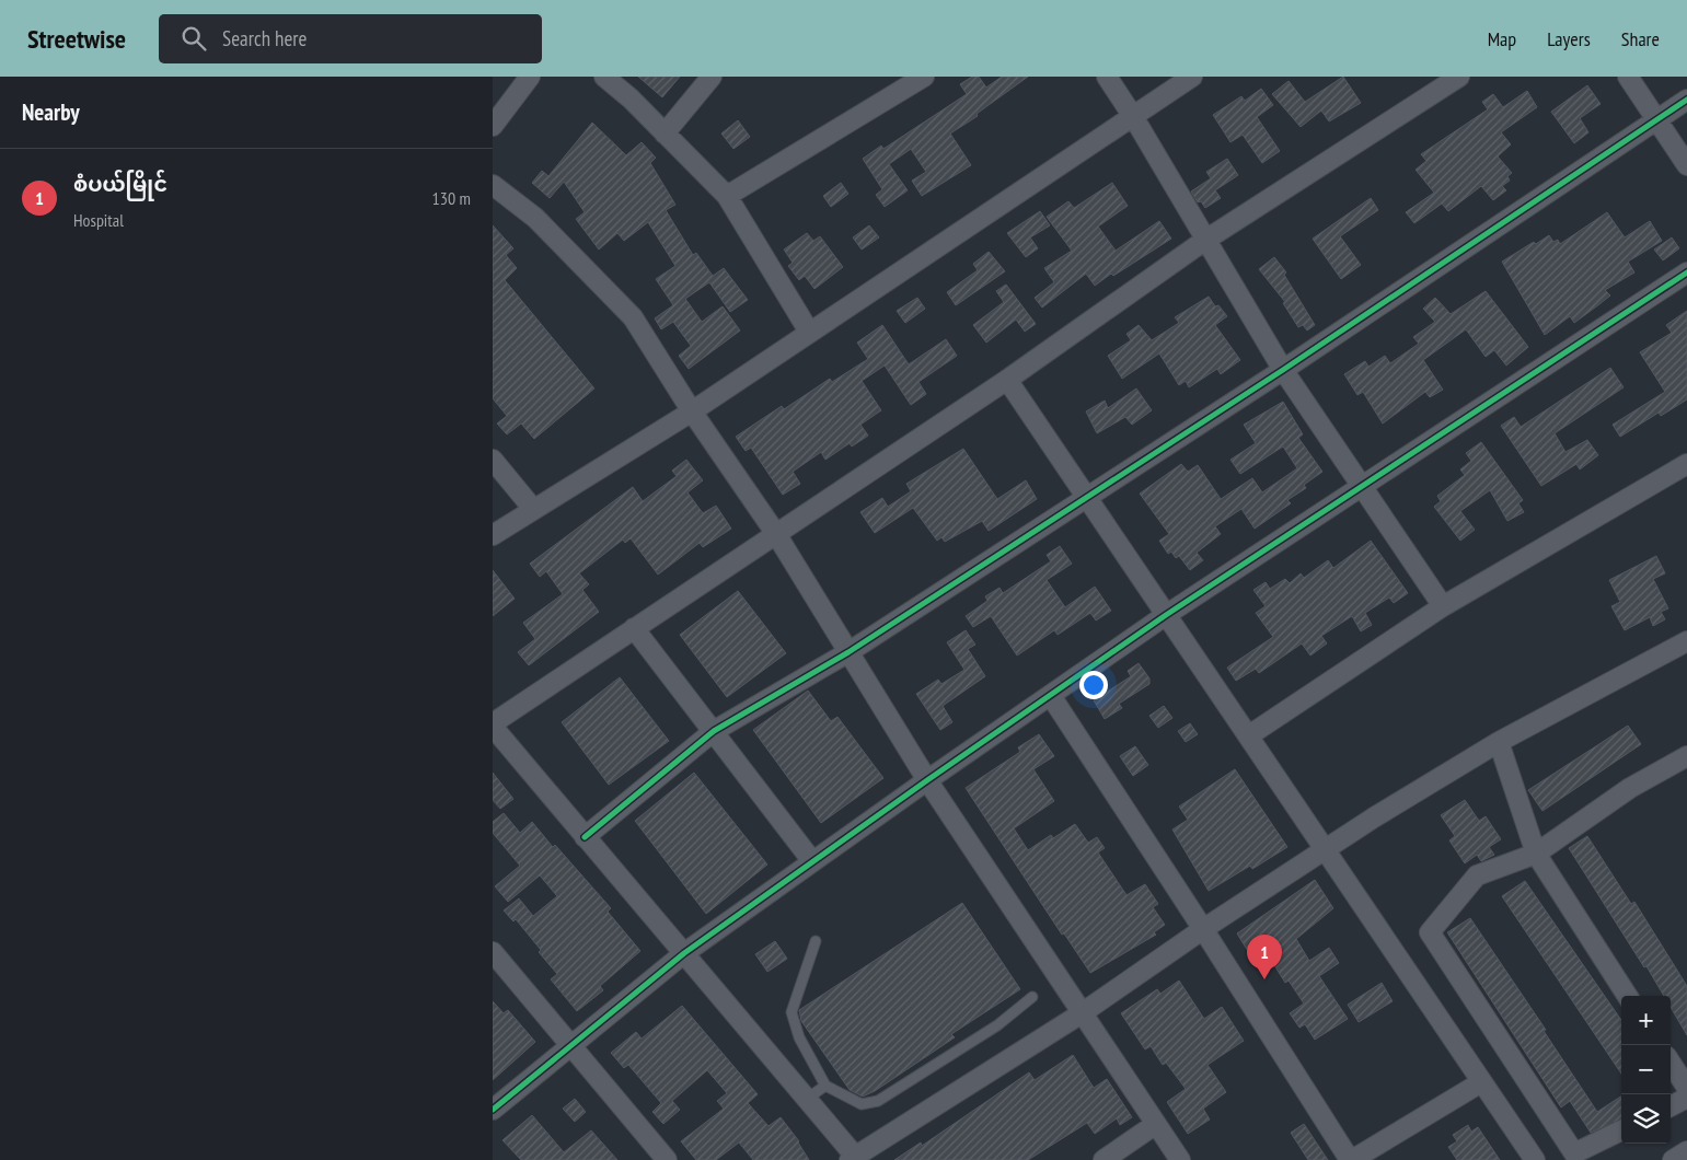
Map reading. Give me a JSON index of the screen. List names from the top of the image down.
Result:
{
  "page": {
    "header": "Streetwise",
    "search": "Search here",
    "nav": ["Map", "Layers", "Share"],
    "heading": "Nearby",
    "list": [
      {
        "mark": "1",
        "name": "စံပယ်မြိုင်",
        "note": "Hospital",
        "value": "130 m"
      }
    ],
    "pins": "1",
    "map_buttons": ["+", "−"]
  }
}
